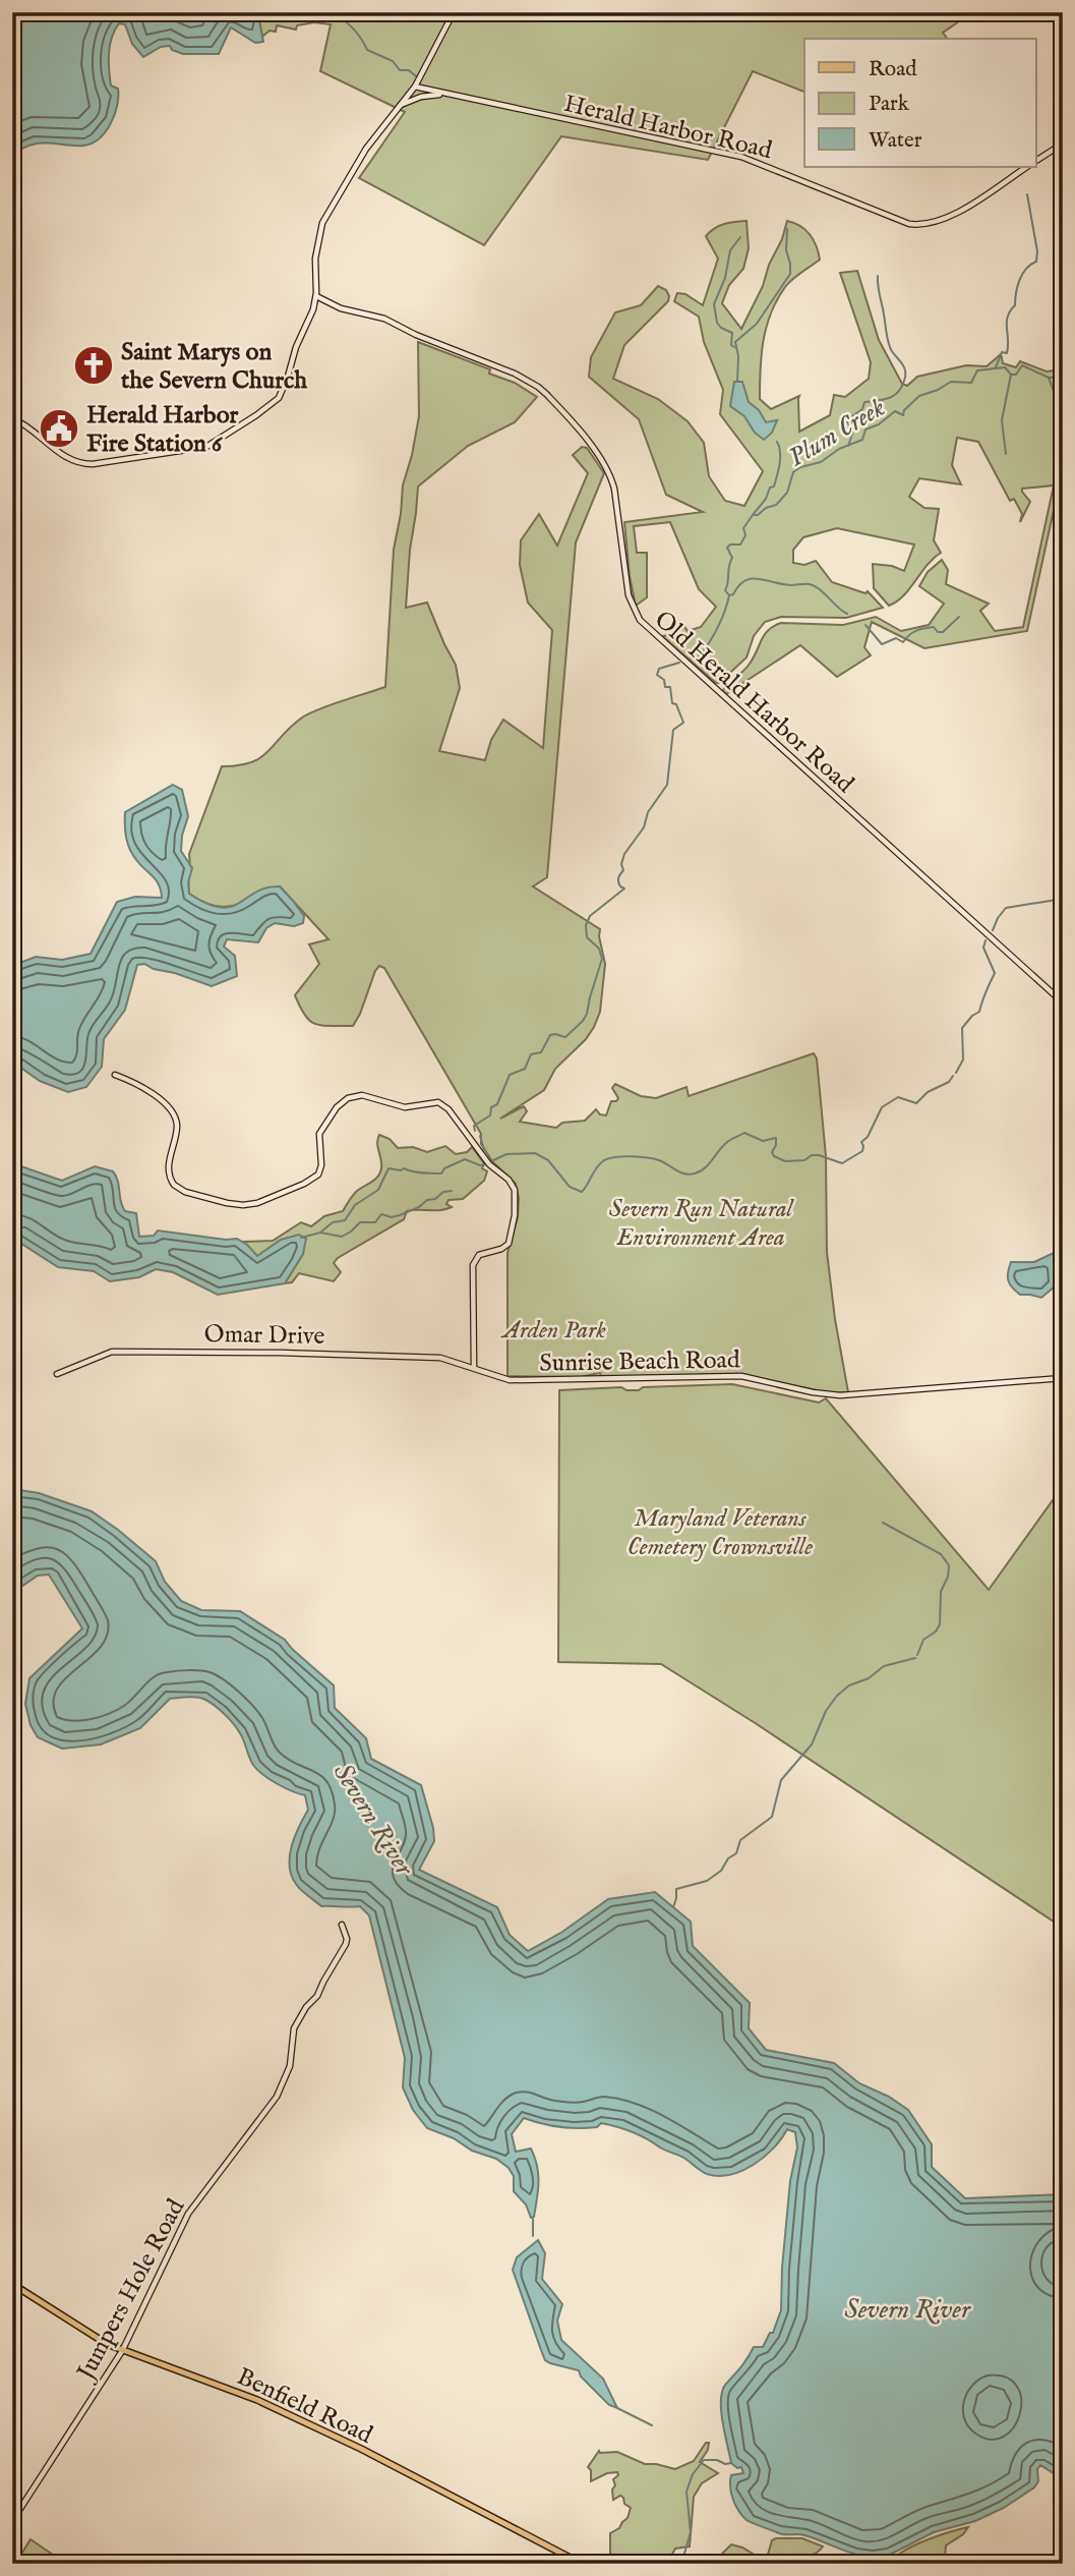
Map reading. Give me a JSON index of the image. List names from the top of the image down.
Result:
{
  "streets": {
    "main road": ["Benfield Road"],
    "street": [
      "Herald Harbor Road",
      "Old Herald Harbor Road",
      "Omar Drive",
      "Sunrise Beach Road",
      "Jumpers Hole Road"
    ]
  },
  "crossings": [
    ["Omar Drive", "Sunrise Beach Road"],
    ["Jumpers Hole Road", "Benfield Road"]
  ],
  "water": ["Plum Creek", "Severn River"],
  "parks": ["Severn Run Natural Environment Area", "Arden Park", "Maryland Veterans Cemetery Crownsville"],
  "places": {
    "church": ["Saint Marys on the Severn Church"],
    "public building": ["Herald Harbor Fire Station 6"]
  },
  "legend": ["Road", "Park", "Water"]
}
